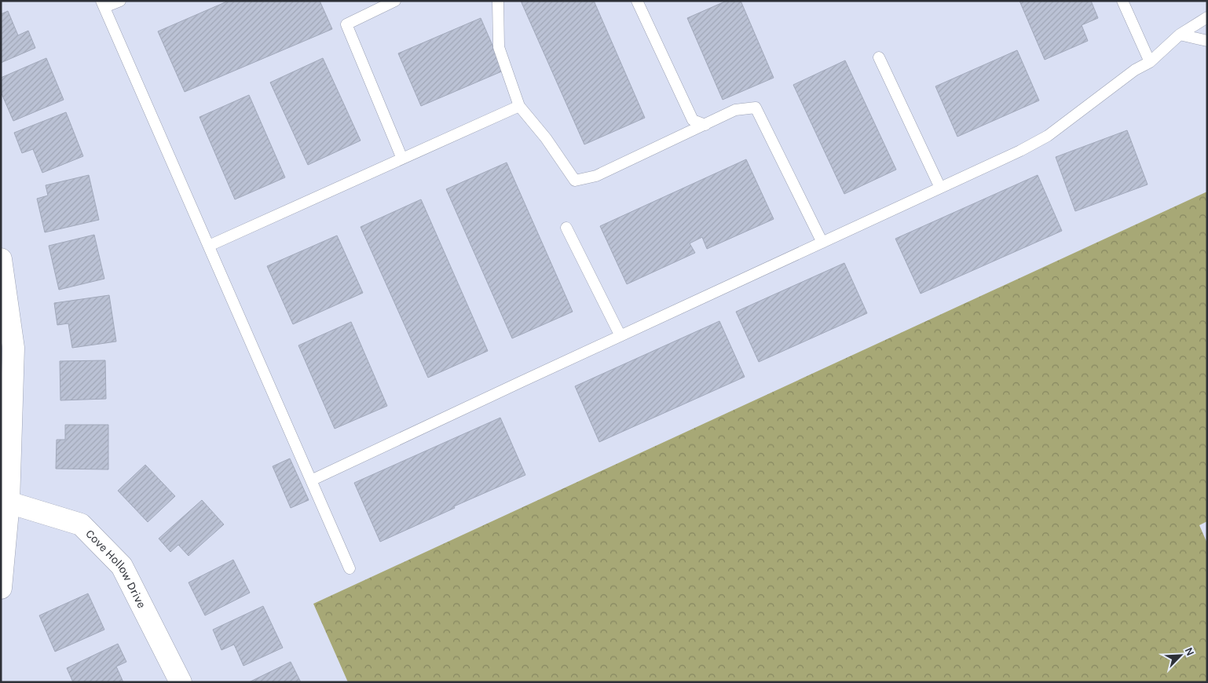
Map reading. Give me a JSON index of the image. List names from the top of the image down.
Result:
{
  "streets": {
    "street": ["Cove Hollow Drive"]
  },
  "north": "top right"
}
